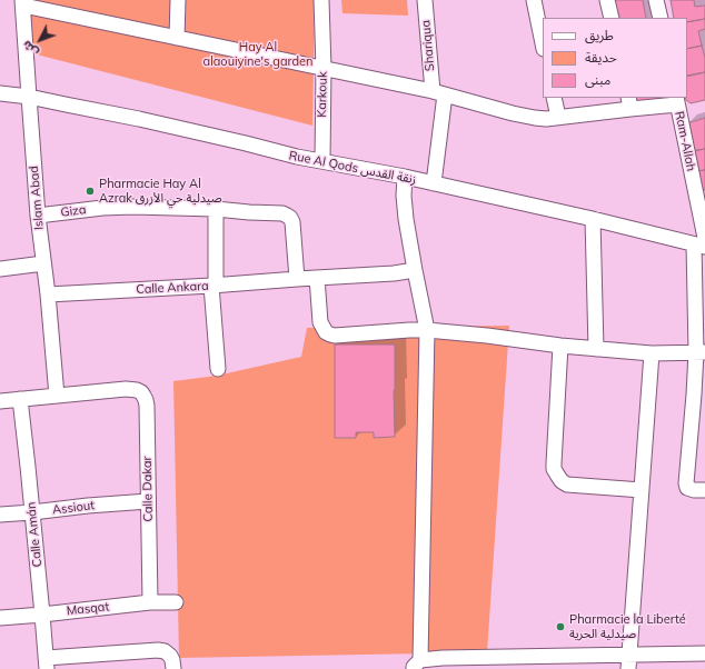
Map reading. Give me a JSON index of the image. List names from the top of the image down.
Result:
{
  "streets": {
    "street": [
      "Shariqua",
      "Karkouk",
      "Ram-Allah",
      "Rue Al Qods زنقة القدس",
      "Islam Abad",
      "Giza",
      "Calle Ankara",
      "Calle Dakar",
      "Assiout",
      "Calle Amán",
      "Masqat"
    ]
  },
  "crossings": [
    ["Shariqua", "Rue Al Qods زنقة القدس"],
    ["Karkouk", "Rue Al Qods زنقة القدس"],
    ["Ram-Allah", "Rue Al Qods زنقة القدس"],
    ["Rue Al Qods زنقة القدس", "Islam Abad"],
    ["Islam Abad", "Giza"],
    ["Islam Abad", "Calle Ankara"],
    ["Islam Abad", "Calle Dakar"],
    ["Giza", "Calle Ankara"],
    ["Calle Dakar", "Assiout"],
    ["Calle Dakar", "Masqat"],
    ["Assiout", "Calle Amán"],
    ["Calle Amán", "Masqat"]
  ],
  "parks": ["Hay Al alaouiyine's garden"],
  "places": ["Pharmacie Hay Al Azrak صيدلية حي الأزرق", "Pharmacie la Liberté صيدلية الحرية"],
  "legend": ["طريق", "حديقة", "مبنى"],
  "north": "bottom left"
}
